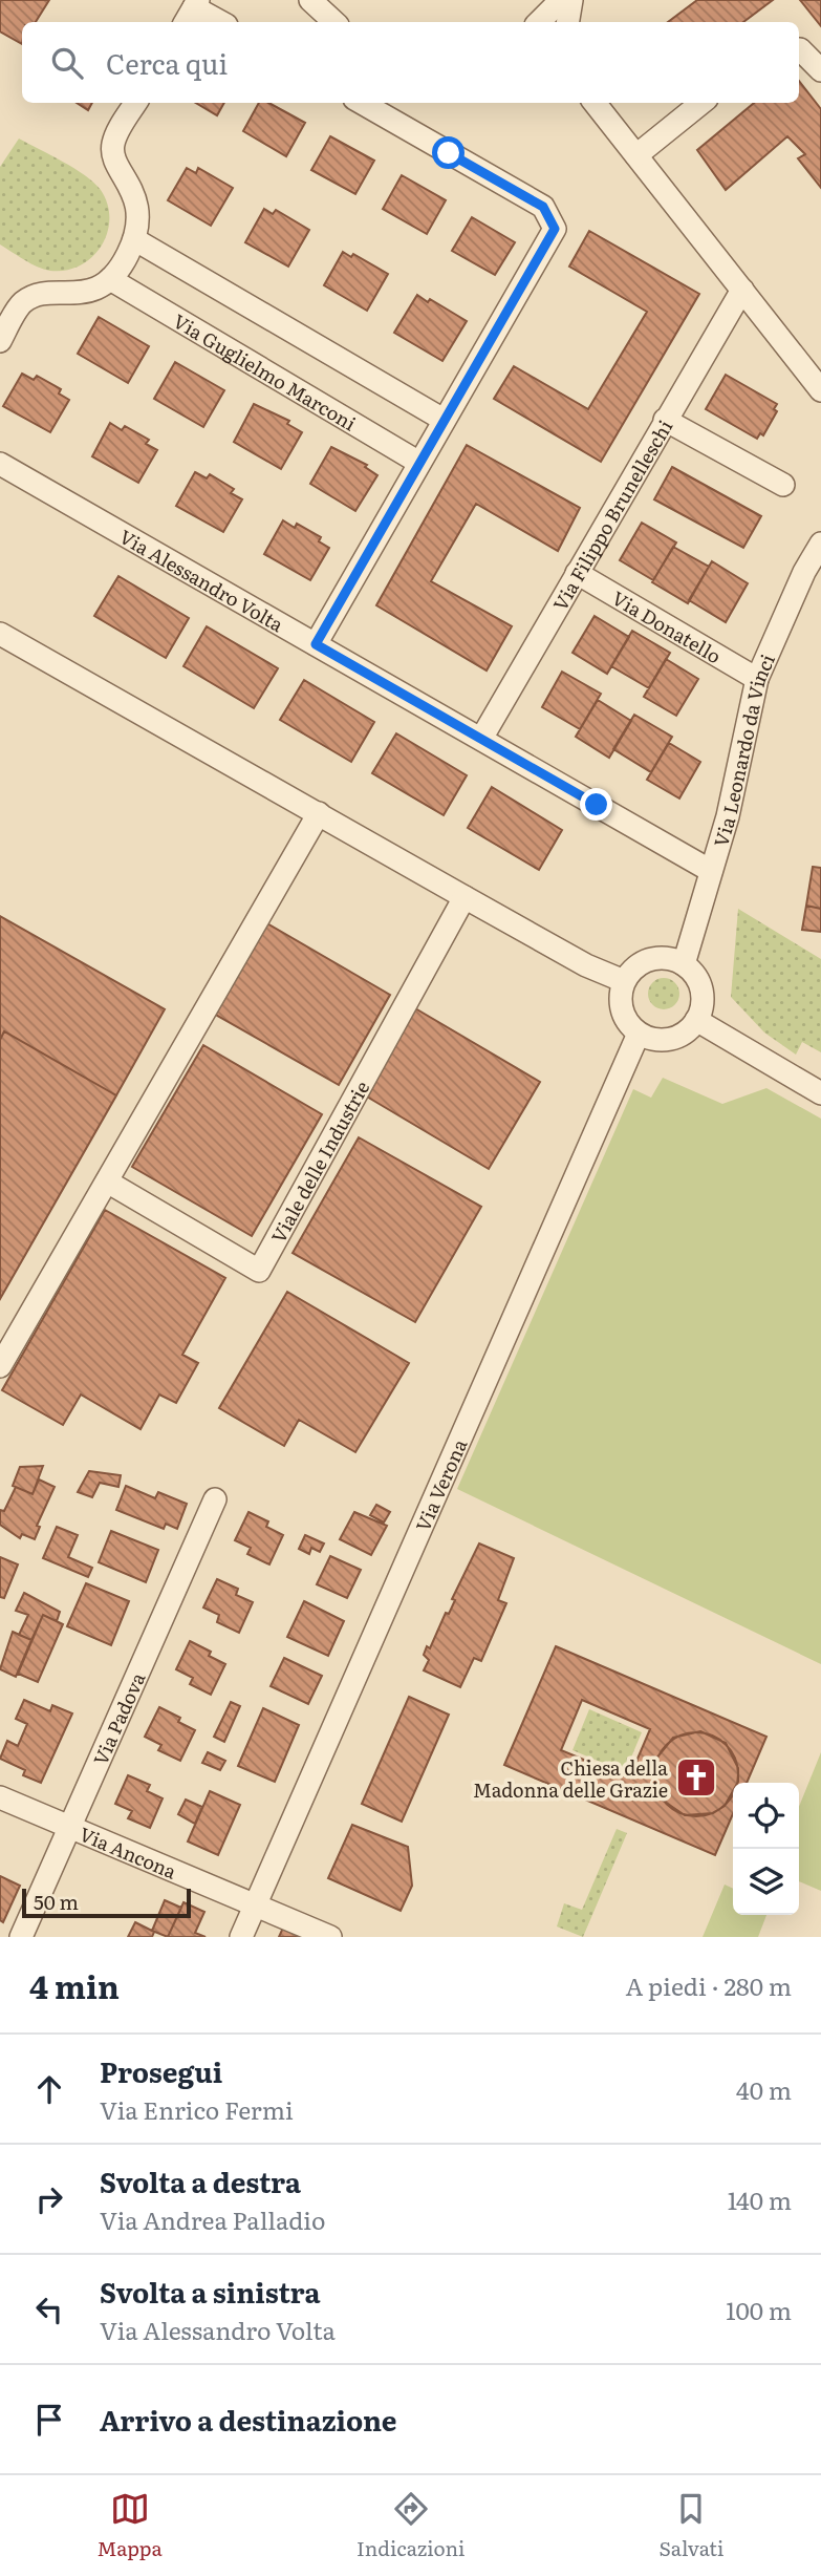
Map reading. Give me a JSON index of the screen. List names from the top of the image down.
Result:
{
  "streets": {
    "street": [
      "Via Guglielmo Marconi",
      "Via Filippo Brunelleschi",
      "Via Alessandro Volta",
      "Via Donatello",
      "Via Leonardo da Vinci",
      "Viale delle Industrie",
      "Via Verona",
      "Via Padova",
      "Via Ancona"
    ]
  },
  "crossings": [
    ["Via Filippo Brunelleschi", "Via Alessandro Volta"],
    ["Via Filippo Brunelleschi", "Via Donatello"],
    ["Via Alessandro Volta", "Via Leonardo da Vinci"],
    ["Via Donatello", "Via Leonardo da Vinci"],
    ["Via Leonardo da Vinci", "Via Verona"],
    ["Via Verona", "Via Ancona"],
    ["Via Padova", "Via Ancona"]
  ],
  "places": {
    "church": ["Chiesa della Madonna delle Grazie"]
  },
  "scale_bar": "50 m",
  "page": {
    "search": "Cerca qui",
    "scale": "50 m",
    "heading": ["4 min", "A piedi · 280 m"],
    "list": [
      ["Prosegui", "Via Enrico Fermi", "40 m"],
      ["Svolta a destra", "Via Andrea Palladio", "140 m"],
      ["Svolta a sinistra", "Via Alessandro Volta", "100 m"],
      "Arrivo a destinazione"
    ],
    "nav": ["Mappa", "Indicazioni", "Salvati"]
  }
}
